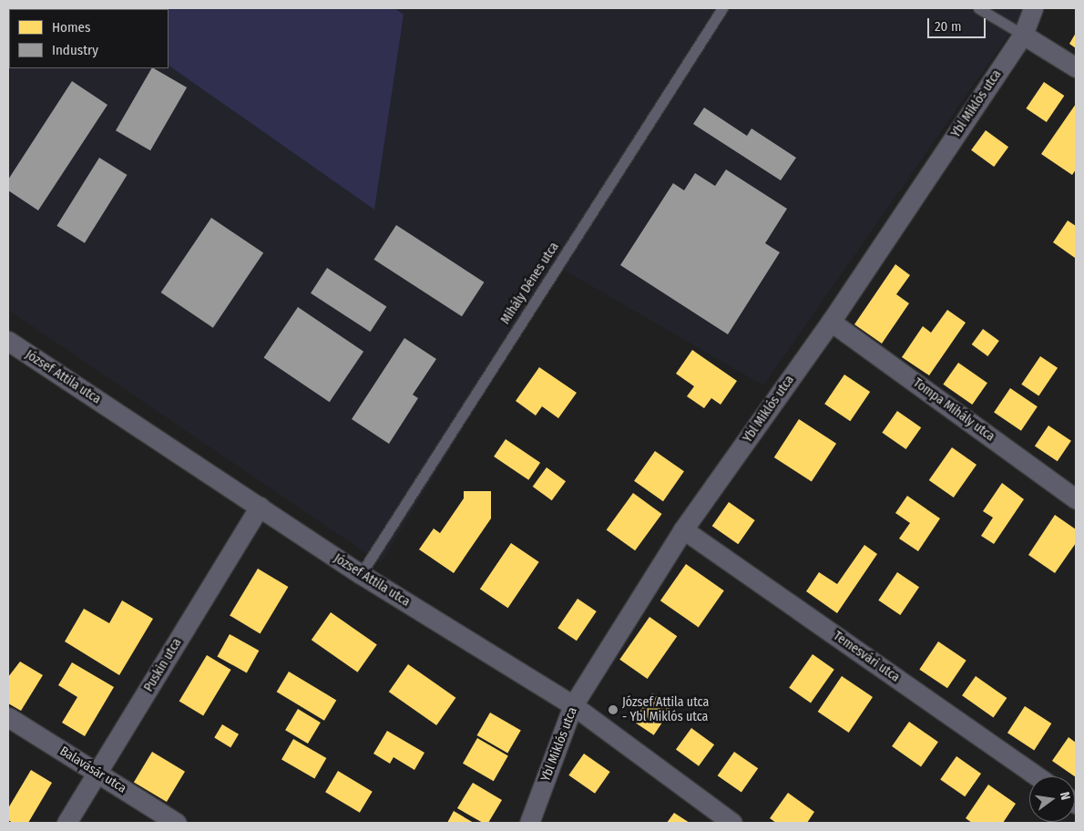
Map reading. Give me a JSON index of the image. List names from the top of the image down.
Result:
{
  "streets": {
    "street": [
      "Ybl Miklós utca",
      "József Attila utca",
      "Tompa Mihály utca",
      "Temesvári utca",
      "Puskin utca",
      "Balavásár utca"
    ],
    "lane": ["Mihály Dénes utca"]
  },
  "crossings": [
    ["Ybl Miklós utca", "József Attila utca"],
    ["Ybl Miklós utca", "Tompa Mihály utca"],
    ["Ybl Miklós utca", "Temesvári utca"],
    ["Mihály Dénes utca", "József Attila utca"],
    ["József Attila utca", "Puskin utca"],
    ["Puskin utca", "Balavásár utca"]
  ],
  "places": ["József Attila utca - Ybl Miklós utca"],
  "legend": ["Homes", "Industry"],
  "scale_bar": "20 m",
  "north": "right"
}
